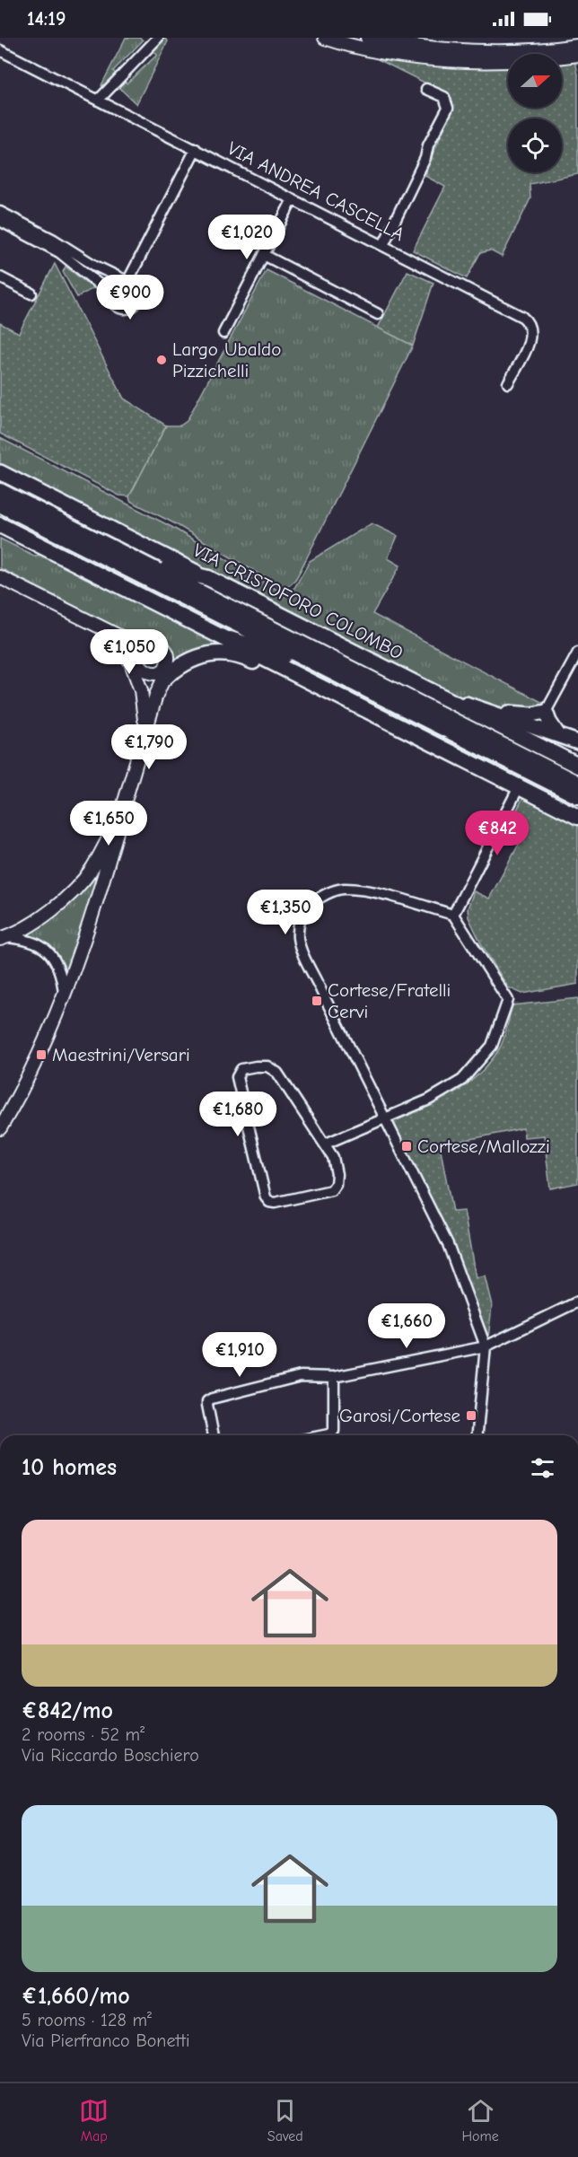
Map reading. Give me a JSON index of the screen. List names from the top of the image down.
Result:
{
  "streets": {
    "main road": ["VIA CRISTOFORO COLOMBO"],
    "street": ["VIA ANDREA CASCELLA"]
  },
  "places": {
    "other": ["Largo Ubaldo Pizzichelli"],
    "transit": [
      "Cortese/Fratelli Cervi",
      "Maestrini/Versari",
      "Cortese/Mallozzi",
      "Garosi/Cortese"
    ]
  },
  "north": "right",
  "page": {
    "status": "14:19",
    "price": [
      "€1,020",
      "€900",
      "€1,050",
      "€1,790",
      "€1,650",
      "€842",
      "€1,350",
      "€1,680",
      "€1,660",
      "€1,910"
    ],
    "heading": "10 homes",
    "list": [
      {
        "name": "€842/mo",
        "note": "2 rooms · 52 m² · Via Riccardo Boschiero"
      },
      {
        "name": "€1,660/mo",
        "note": "5 rooms · 128 m² · Via Pierfranco Bonetti"
      }
    ],
    "tabs": ["Map", "Saved", "Home"]
  }
}
